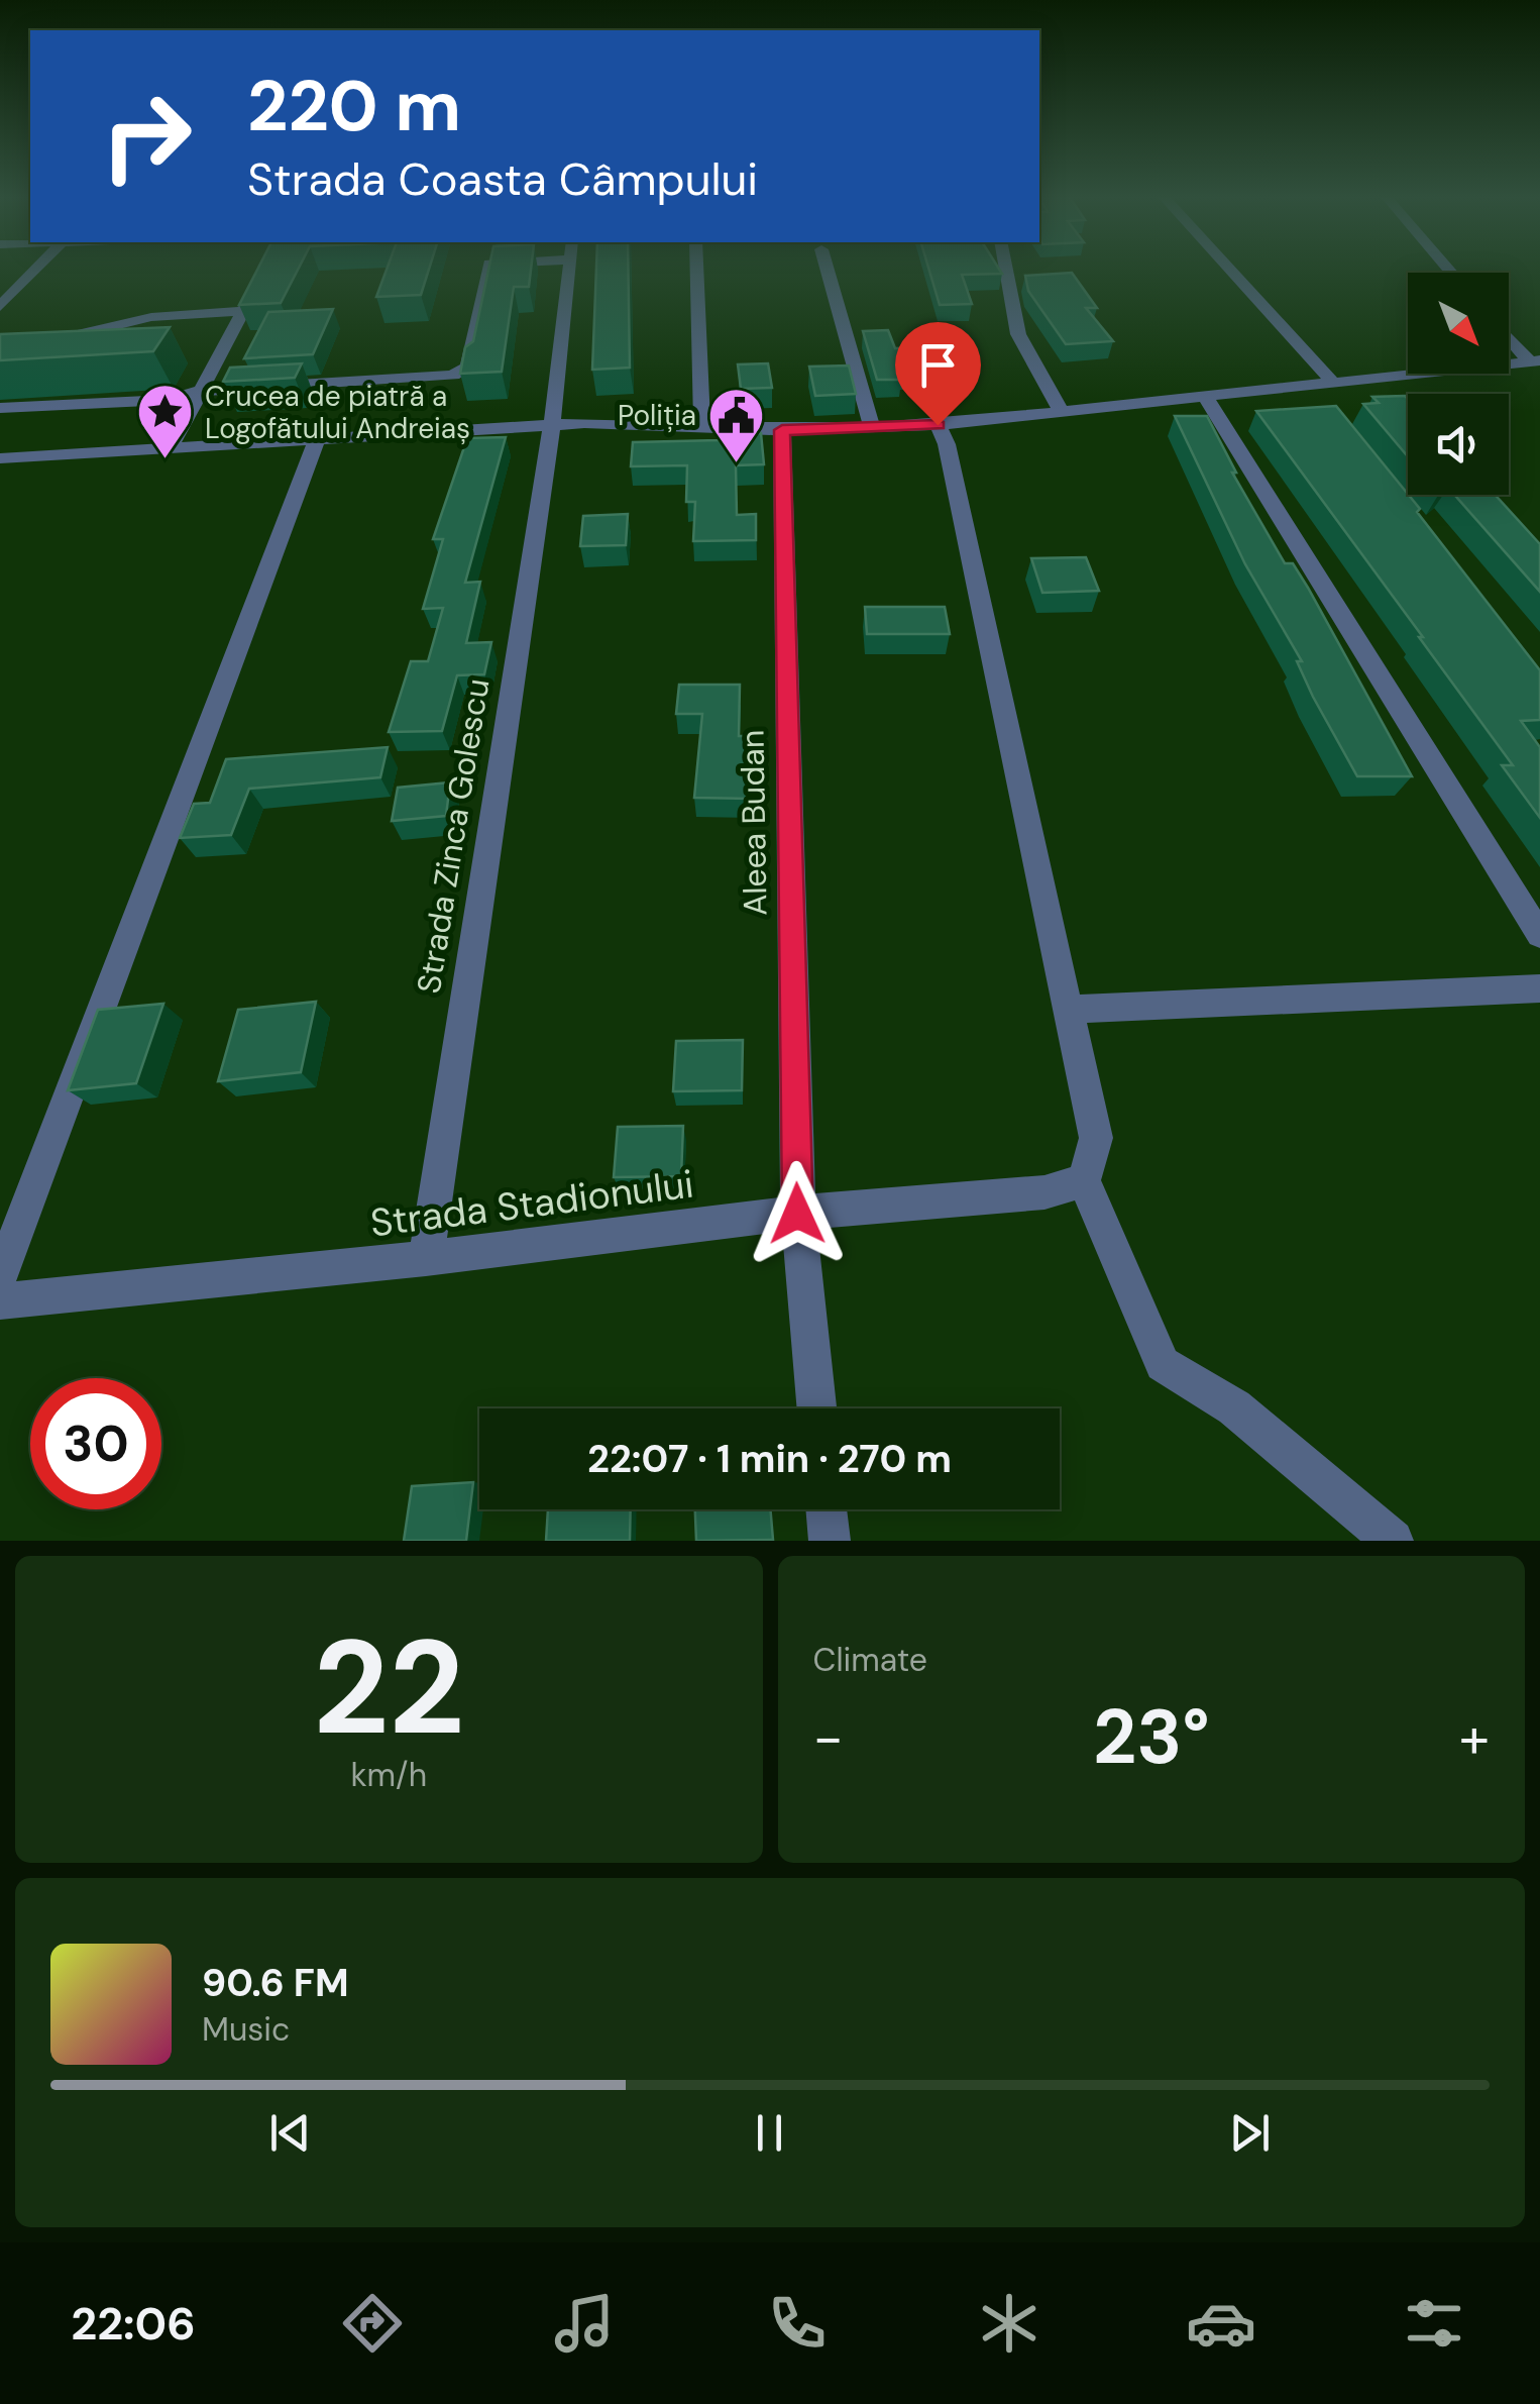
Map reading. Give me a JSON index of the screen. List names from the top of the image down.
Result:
{
  "streets": {
    "street": ["Aleea Budan", "Strada Zinca Golescu", "Strada Stadionului"]
  },
  "crossings": [
    ["Aleea Budan", "Strada Stadionului"],
    ["Strada Zinca Golescu", "Strada Stadionului"]
  ],
  "places": {
    "place": ["Crucea de piatră a Logofătului Andreiaș"],
    "public building": ["Poliția"]
  },
  "north": "bottom right",
  "page": {
    "turn": ["220 m", "Strada Coasta Câmpului"],
    "limit": "30",
    "trip": "22:07 · 1 min · 270 m",
    "tile": [
      ["22", "km/h"],
      "Climate"
    ],
    "heat": ["−", "23°", "+"],
    "song": ["90.6 FM", "Music"],
    "tabs": "22:06"
  }
}
